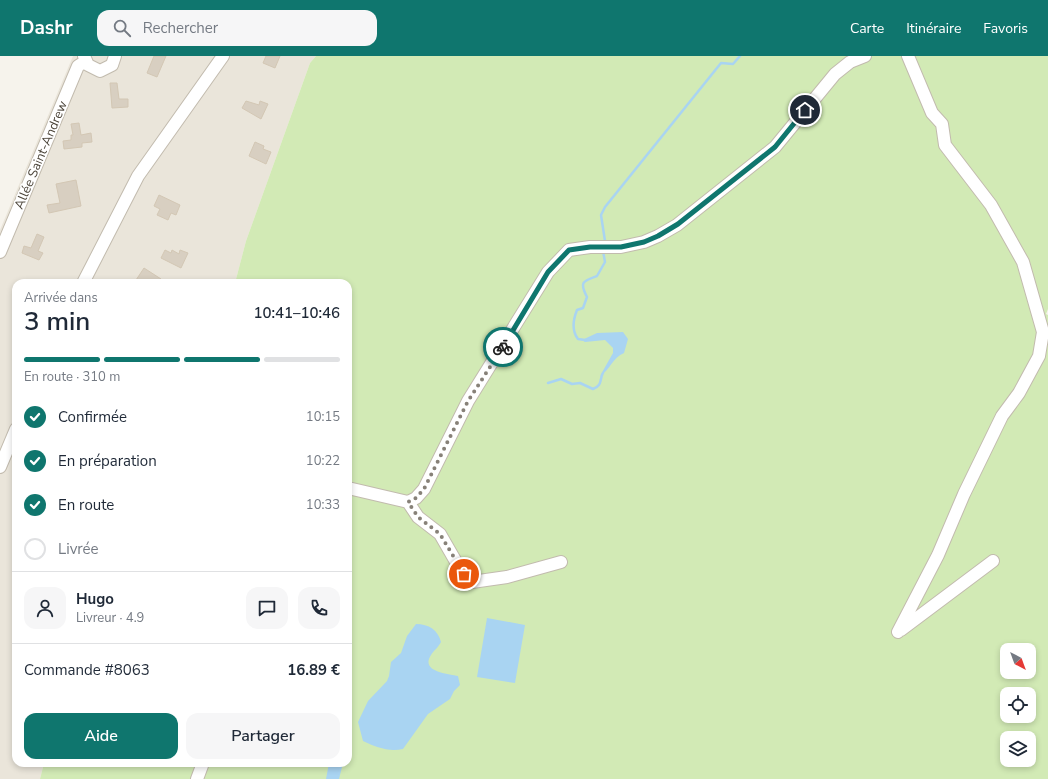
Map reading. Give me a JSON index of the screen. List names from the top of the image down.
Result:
{
  "streets": {
    "street": ["Allée Saint-Andrew"]
  },
  "north": "bottom right",
  "page": {
    "header": "Dashr",
    "search": "Rechercher",
    "nav": ["Carte", "Itinéraire", "Favoris"],
    "heading": ["3 min", "Arrivée dans", "10:41–10:46"],
    "panel": [
      "Hugo",
      "Livreur · 4.9",
      "Commande #8063",
      "16.89 €"
    ],
    "bar": "En route · 310 m",
    "list": [
      ["Confirmée", "10:15"],
      ["En préparation", "10:22"],
      ["En route", "10:33"],
      "Livrée"
    ],
    "buttons": ["Aide", "Partager"]
  }
}
